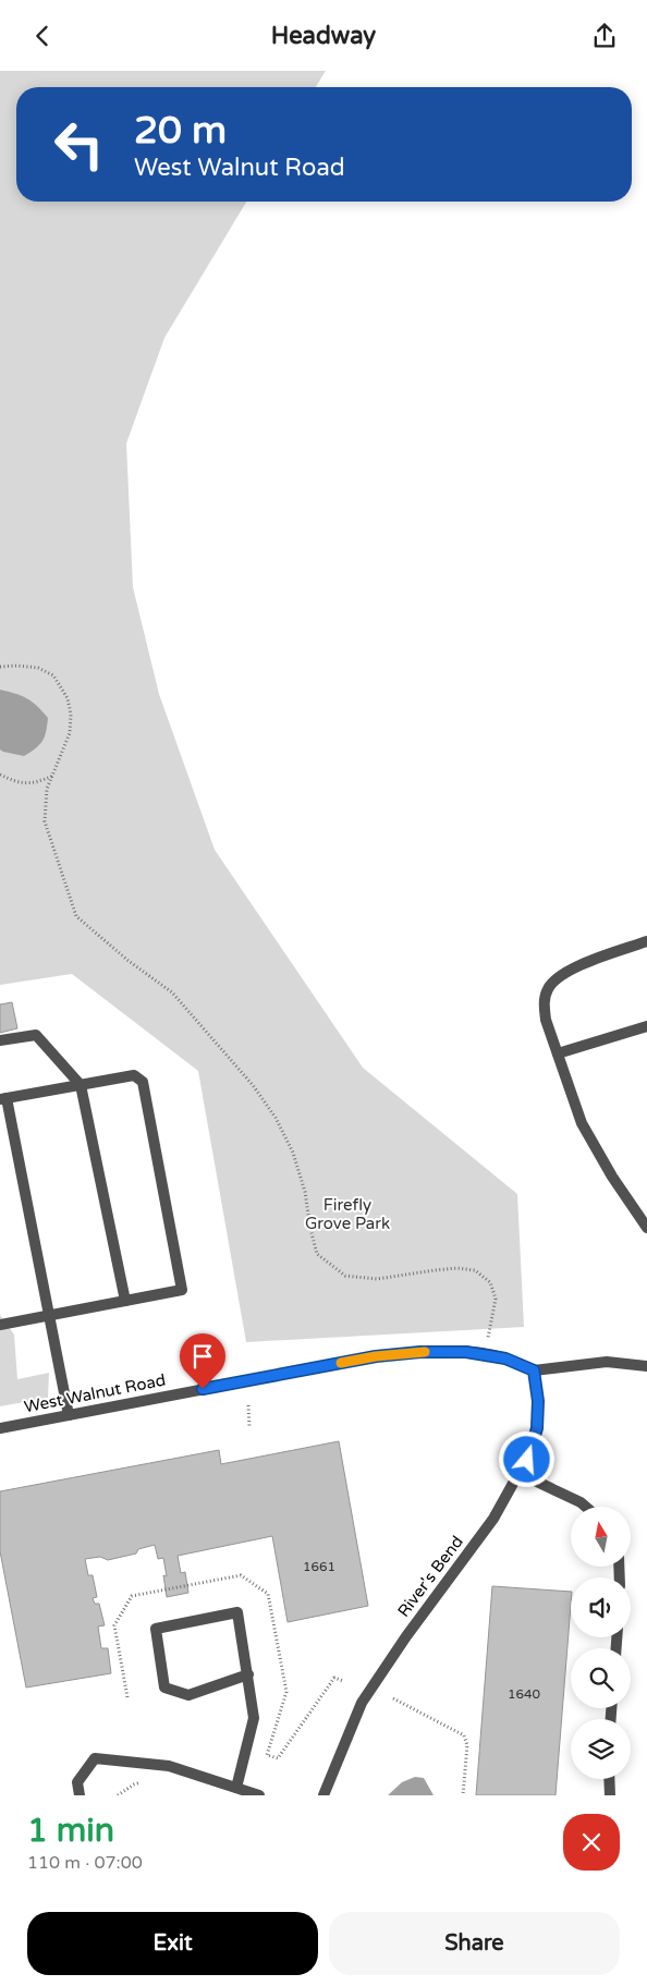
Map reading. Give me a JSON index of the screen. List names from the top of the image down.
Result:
{
  "streets": {
    "street": ["West Walnut Road", "River's Bend"]
  },
  "crossings": [
    ["West Walnut Road", "River's Bend"]
  ],
  "parks": ["Firefly Grove Park"],
  "house_numbers": ["1661", "1640"],
  "north": "top",
  "page": {
    "header": "Headway",
    "turn": ["20 m", "West Walnut Road"],
    "heading": ["1 min", "110 m · 07:00"],
    "buttons": ["Exit", "Share"]
  }
}
